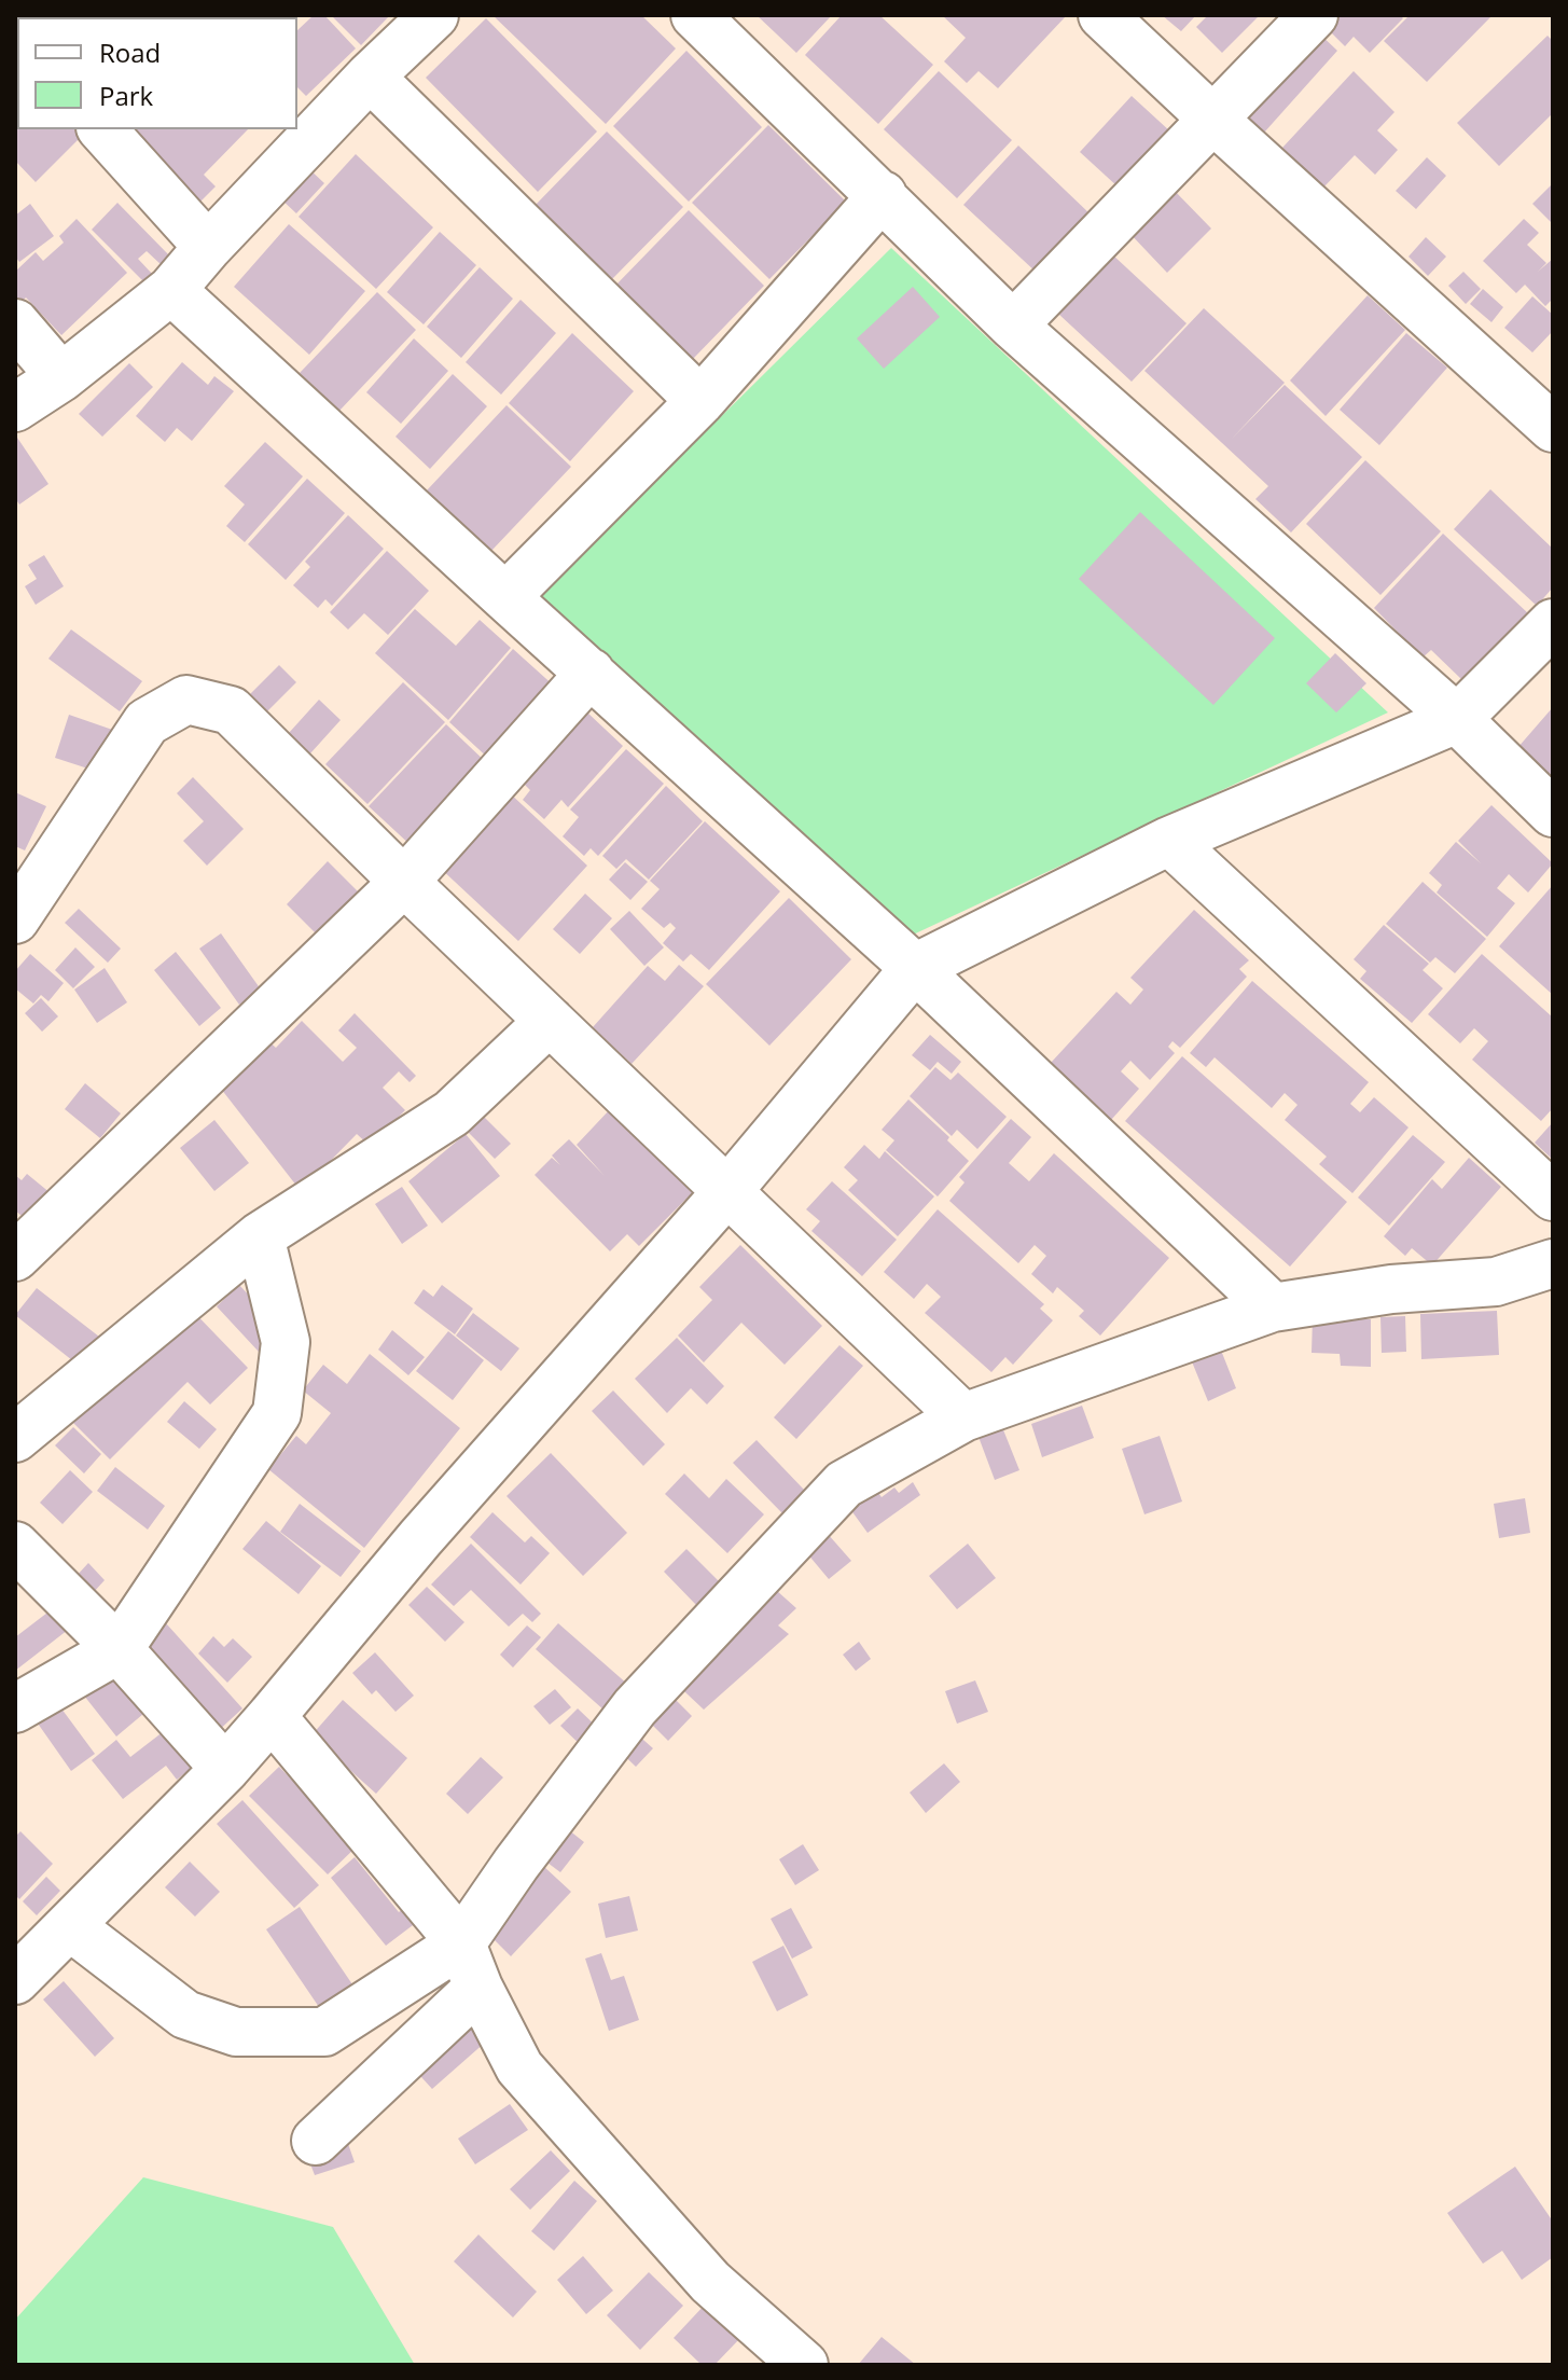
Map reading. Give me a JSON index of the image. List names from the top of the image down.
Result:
{
  "legend": ["Road", "Park"]
}
